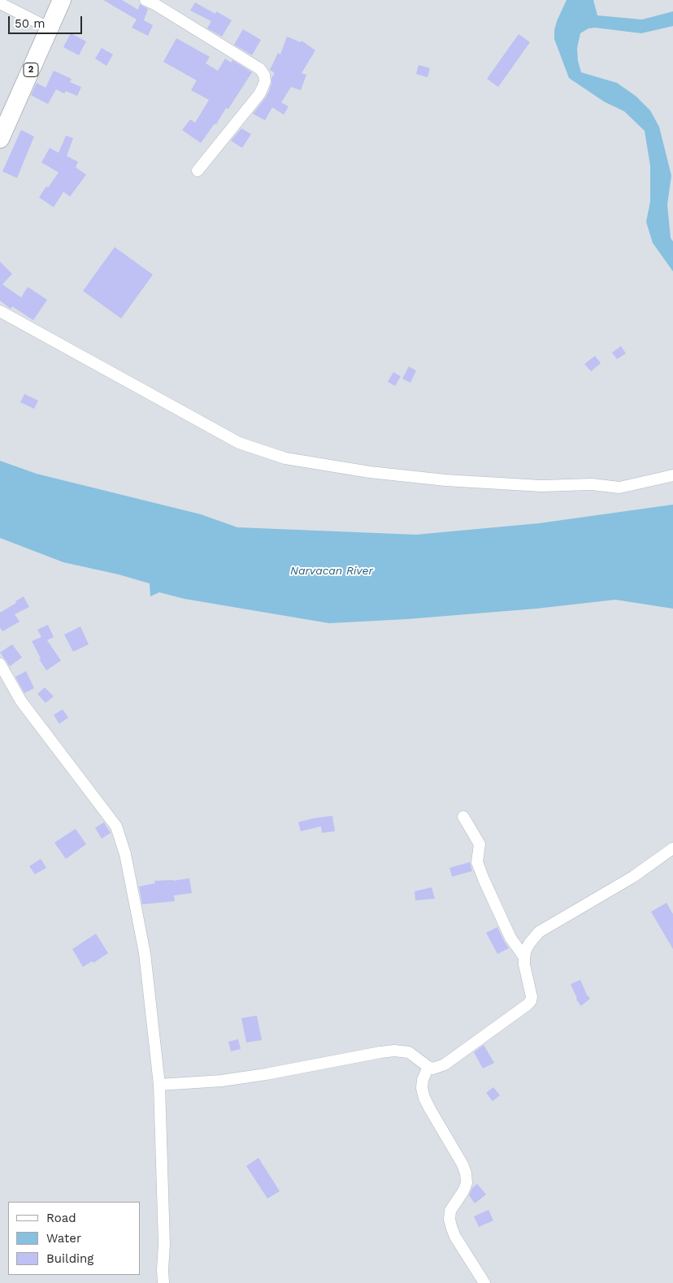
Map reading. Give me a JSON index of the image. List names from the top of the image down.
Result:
{
  "streets": {
    "highway": ["2"]
  },
  "water": ["Narvacan River"],
  "legend": ["Road", "Water", "Building"],
  "scale_bar": "50 m"
}
